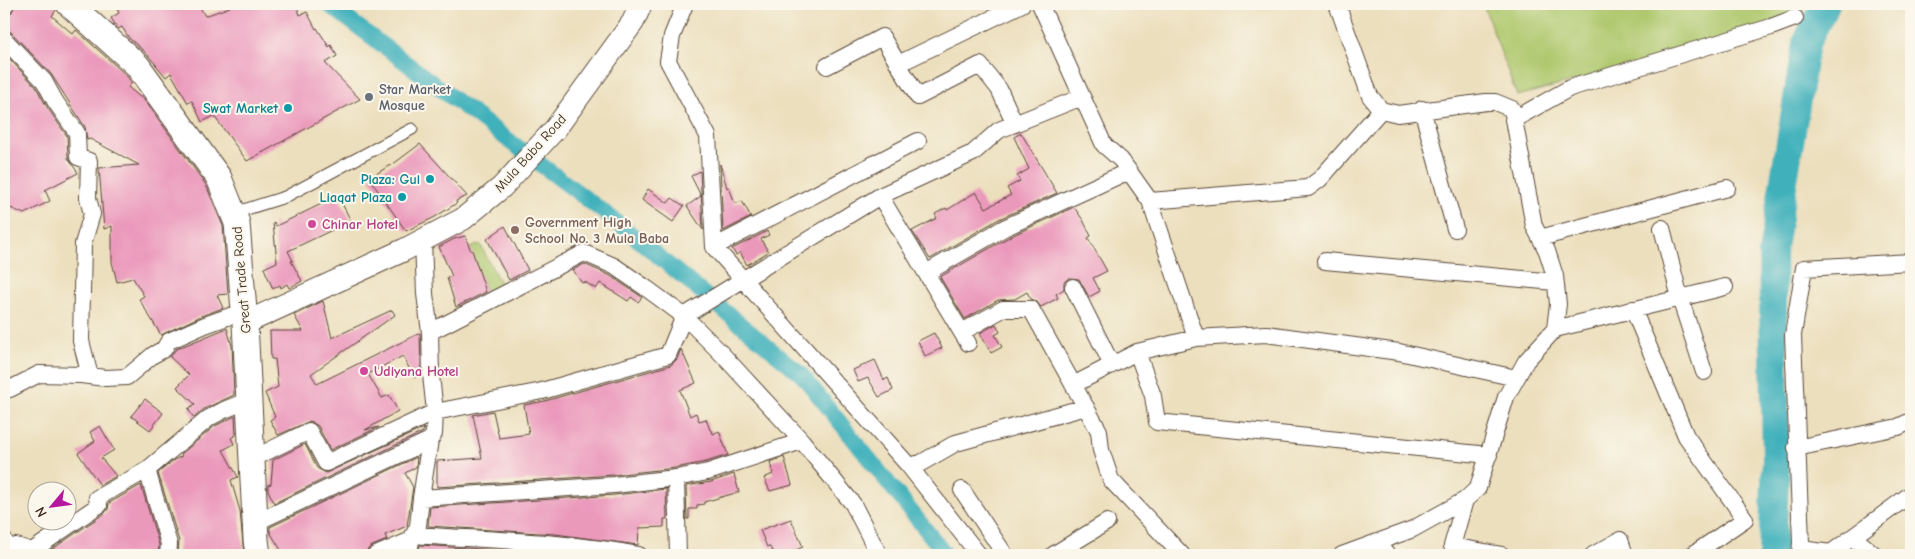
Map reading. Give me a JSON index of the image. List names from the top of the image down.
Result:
{
  "streets": {
    "main road": ["Mula Baba Road", "Great Trade Road"]
  },
  "crossings": [
    ["Mula Baba Road", "Great Trade Road"]
  ],
  "places": [
    "Star Market Mosque",
    "Swat Market",
    "Plaza: Gul",
    "Liaqat Plaza",
    "Chinar Hotel",
    "Government High School No. 3 Mula Baba",
    "Udiyana Hotel"
  ],
  "north": "bottom left"
}
